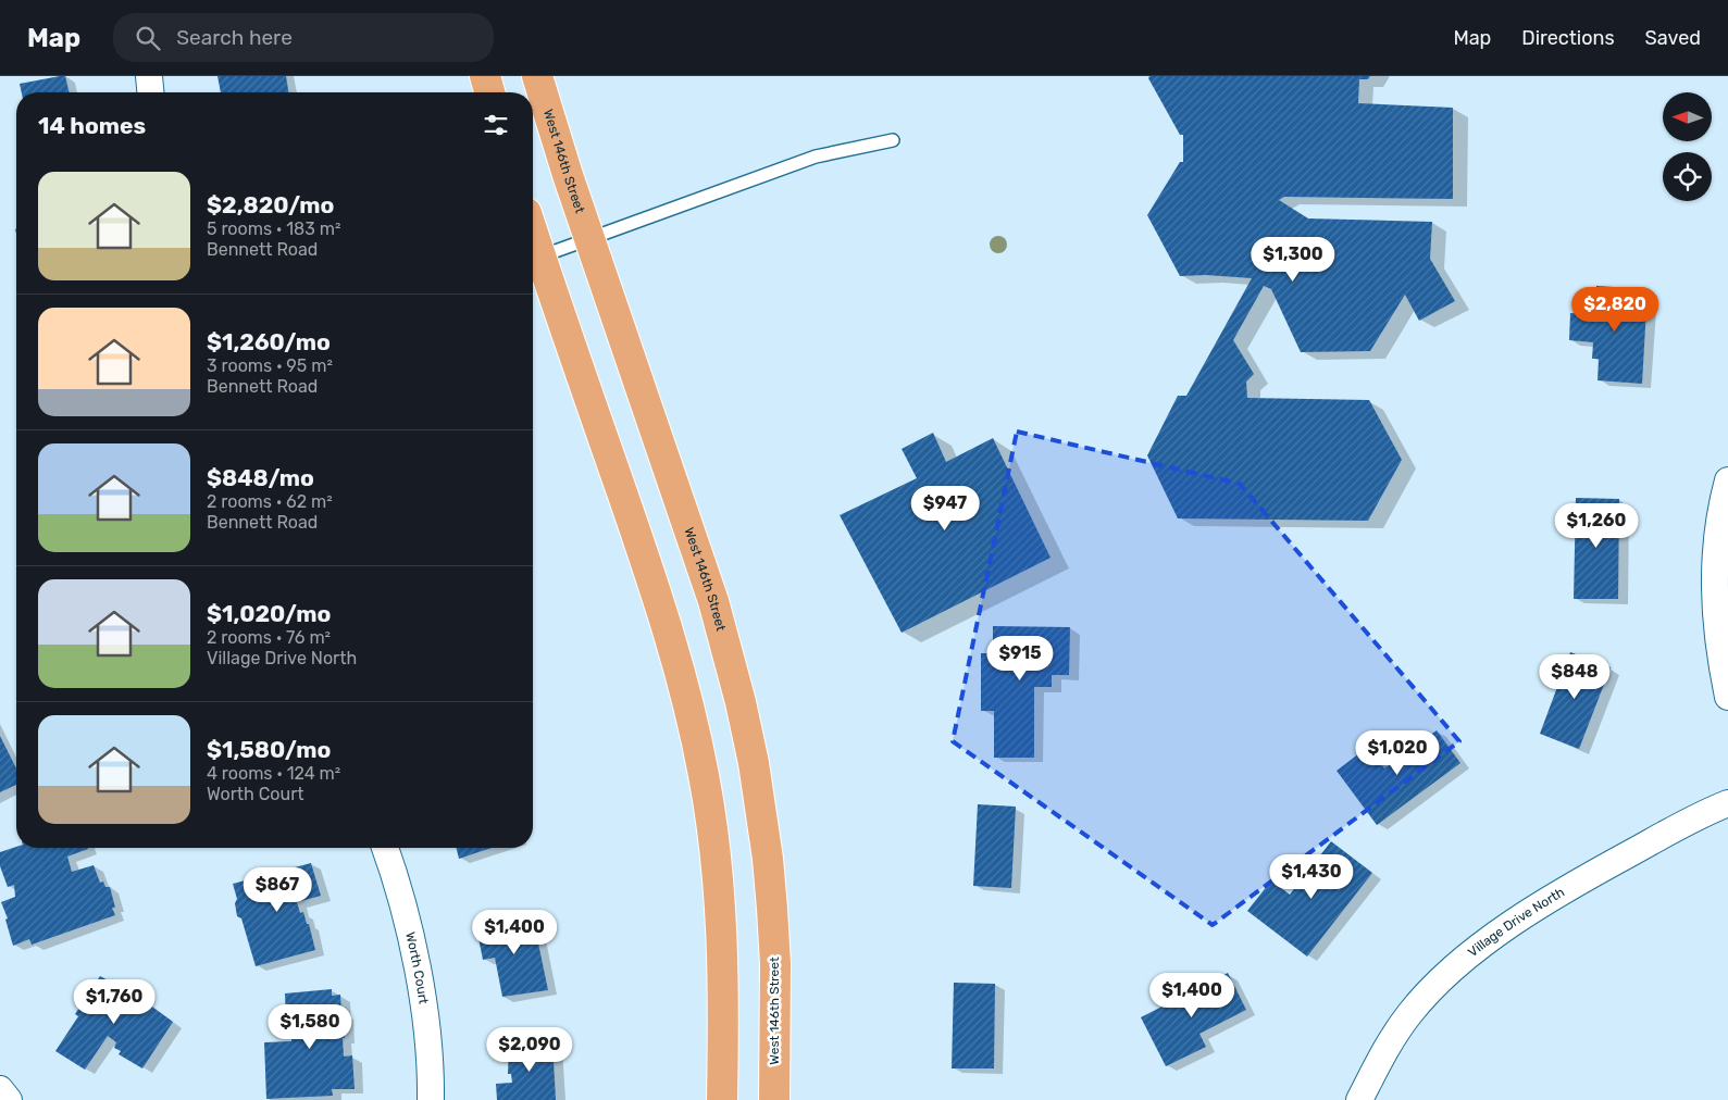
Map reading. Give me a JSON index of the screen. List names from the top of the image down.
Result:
{
  "streets": {
    "main road": ["West 146th Street"],
    "street": ["Village Drive North", "Worth Court"]
  },
  "north": "left",
  "page": {
    "header": "Map",
    "search": "Search here",
    "nav": ["Map", "Directions", "Saved"],
    "heading": "14 homes",
    "list": [
      {
        "name": "$2,820/mo",
        "note": "5 rooms · 183 m² · Bennett Road"
      },
      {
        "name": "$1,260/mo",
        "note": "3 rooms · 95 m² · Bennett Road"
      },
      {
        "name": "$848/mo",
        "note": "2 rooms · 62 m² · Bennett Road"
      },
      {
        "name": "$1,020/mo",
        "note": "2 rooms · 76 m² · Village Drive North"
      },
      {
        "name": "$1,580/mo",
        "note": "4 rooms · 124 m² · Worth Court"
      }
    ],
    "price": [
      "$1,300",
      "$2,820",
      "$947",
      "$1,260",
      "$915",
      "$848",
      "$1,020",
      "$1,430",
      "$867",
      "$1,400",
      "$1,400",
      "$1,760",
      "$1,580",
      "$2,090"
    ]
  }
}
